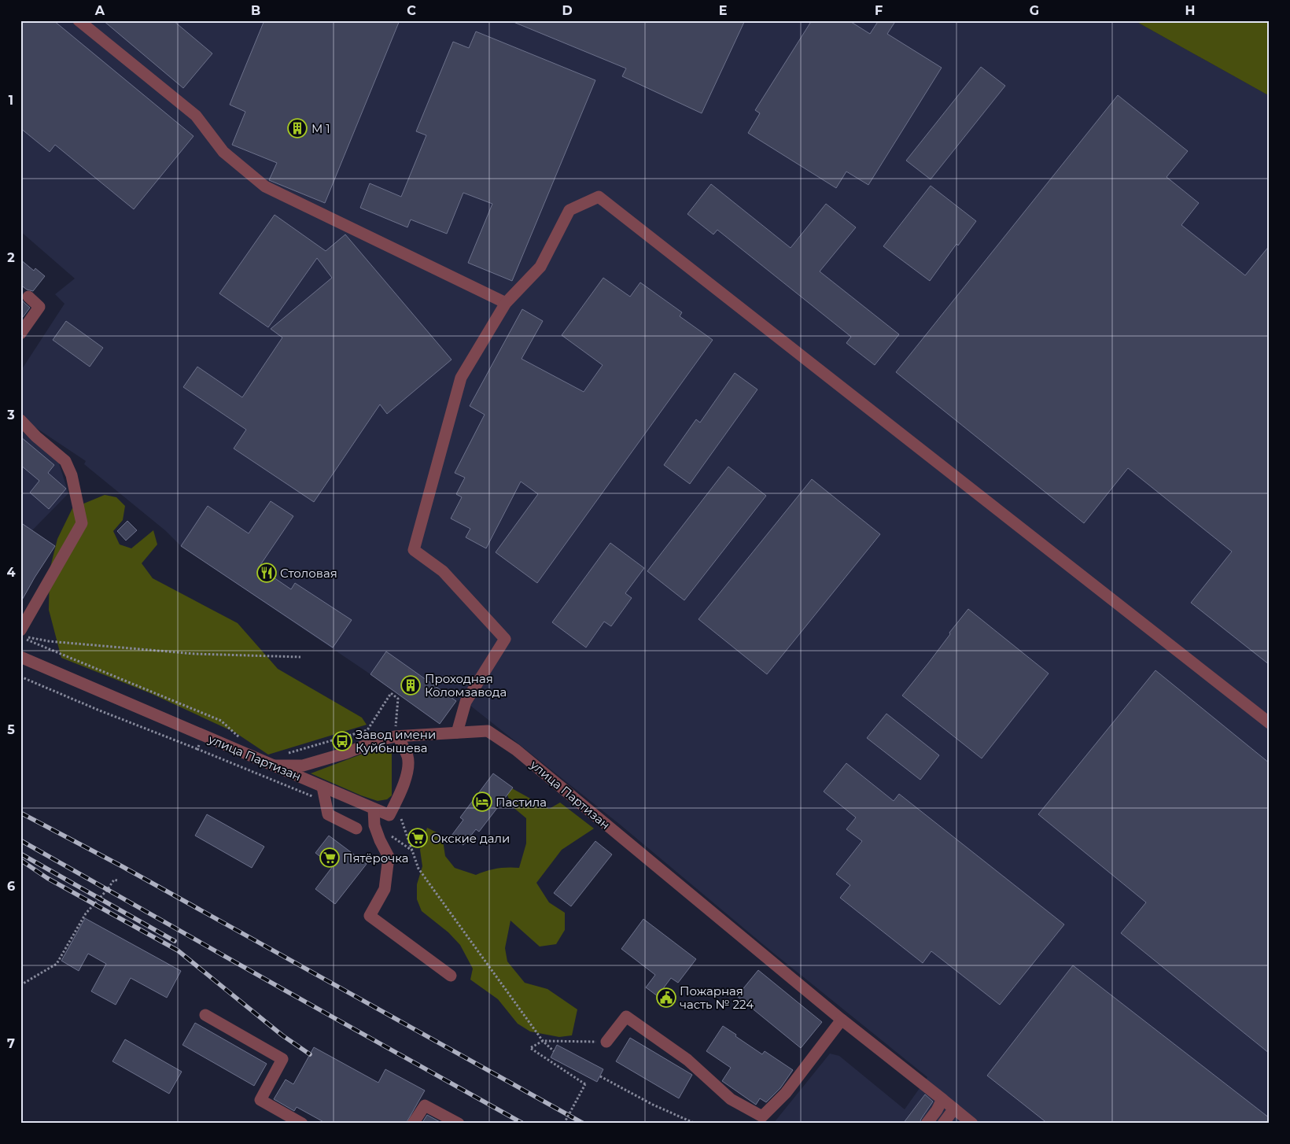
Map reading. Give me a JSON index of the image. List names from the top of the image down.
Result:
{
  "streets": {
    "street": ["улица Партизан"]
  },
  "places": {
    "building": ["M 1", "Проходная Коломзавода"],
    "restaurant": ["Столовая"],
    "bus stop": ["Завод имени Куйбышева"],
    "hotel": ["Пастила"],
    "supermarket": ["Окские дали", "Пятёрочка"],
    "public building": ["Пожарная часть № 224"]
  },
  "grid": {
    "columns": [
      "A",
      "B",
      "C",
      "D",
      "E",
      "F",
      "G",
      "H"
    ],
    "rows": [
      "1",
      "2",
      "3",
      "4",
      "5",
      "6",
      "7"
    ]
  }
}
